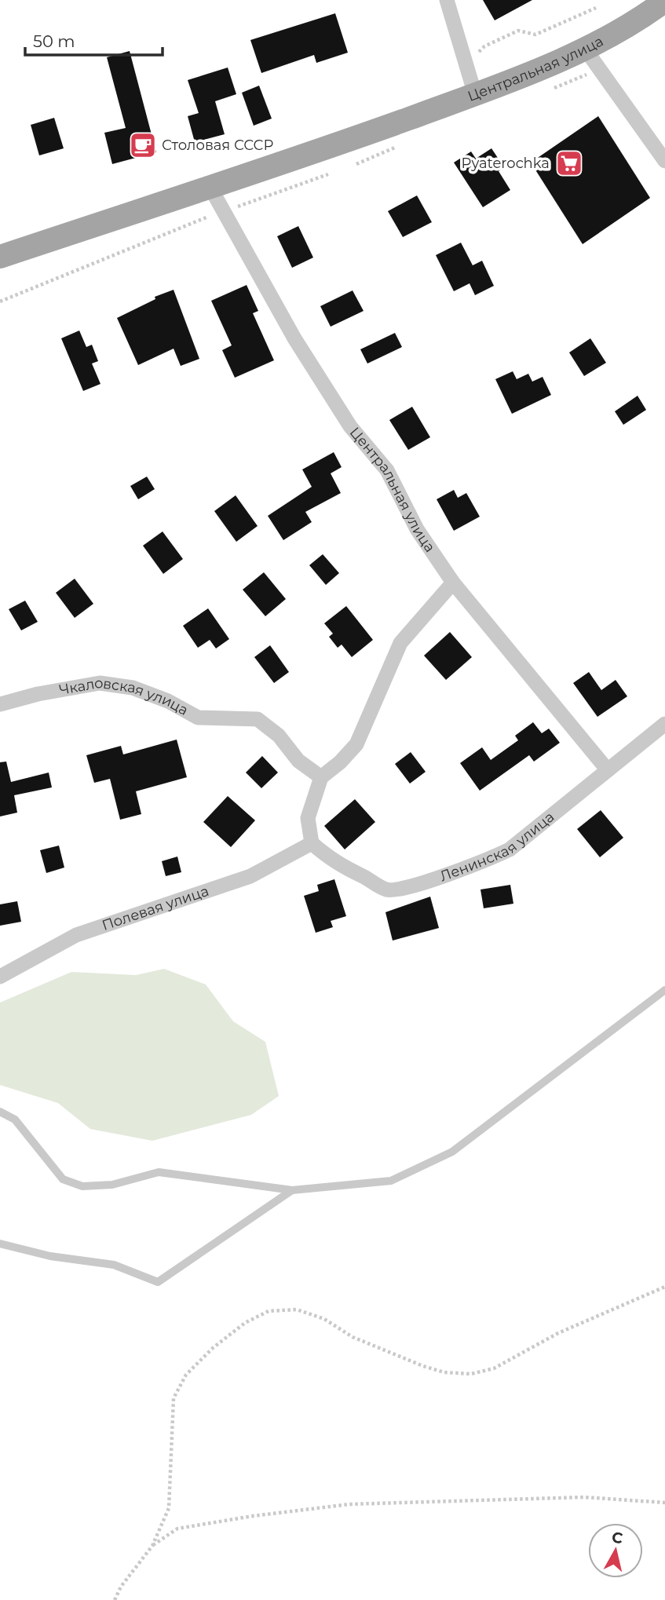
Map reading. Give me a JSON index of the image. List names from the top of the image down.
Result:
{
  "streets": {
    "main road": ["Центральная улица"],
    "street": ["Чкаловская улица", "Ленинская улица", "Полевая улица"]
  },
  "crossings": [
    ["Центральная улица", "Ленинская улица"],
    ["Ленинская улица", "Полевая улица"]
  ],
  "places": {
    "cafe": ["Столовая СССР"],
    "supermarket": ["Pyaterochka"]
  },
  "scale_bar": "50 m",
  "north": "top"
}
